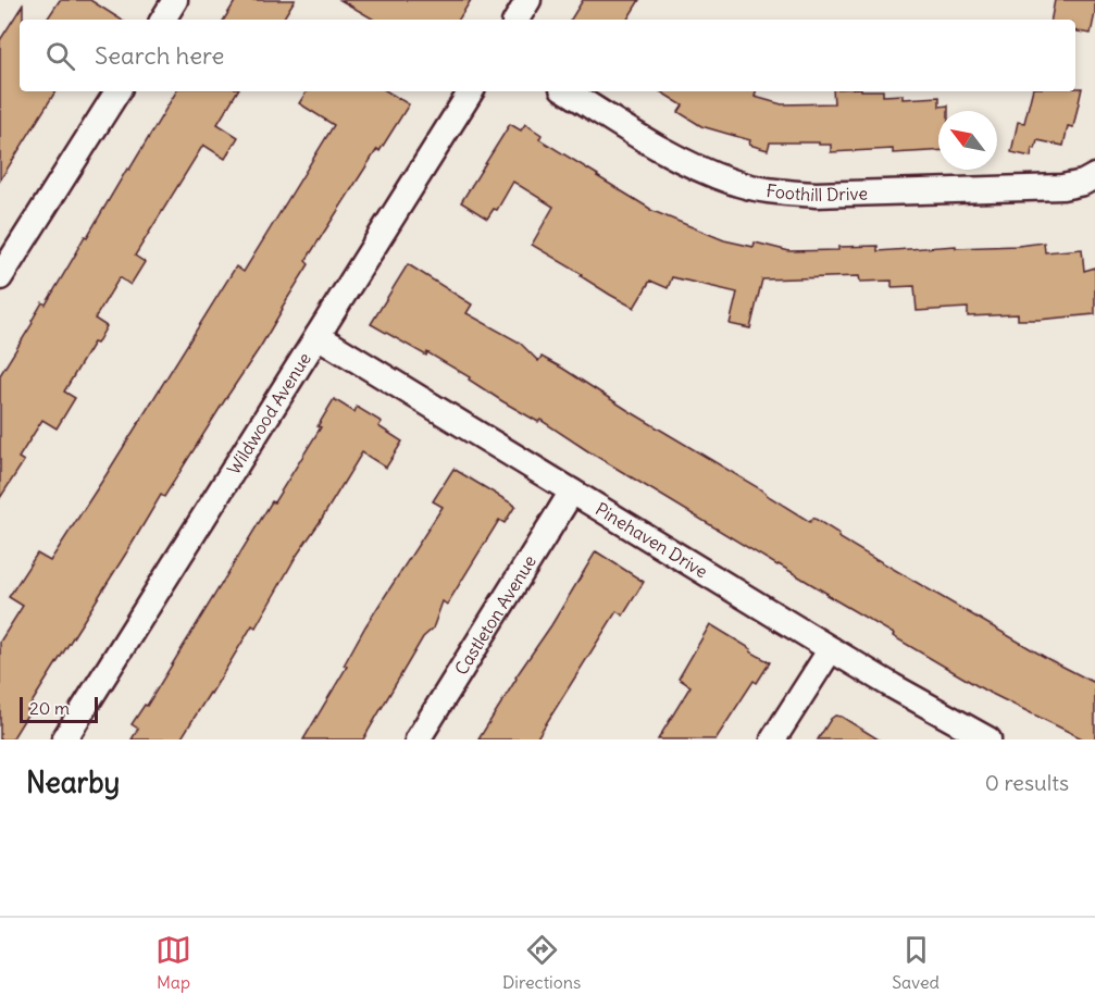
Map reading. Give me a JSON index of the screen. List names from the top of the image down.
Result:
{
  "streets": {
    "street": [
      "Foothill Drive",
      "Wildwood Avenue",
      "Pinehaven Drive",
      "Castleton Avenue"
    ]
  },
  "crossings": [
    ["Wildwood Avenue", "Pinehaven Drive"],
    ["Pinehaven Drive", "Castleton Avenue"]
  ],
  "scale_bar": "20 m",
  "north": "top left",
  "page": {
    "search": "Search here",
    "scale": "20 m",
    "heading": ["Nearby", "0 results"],
    "nav": ["Map", "Directions", "Saved"]
  }
}
